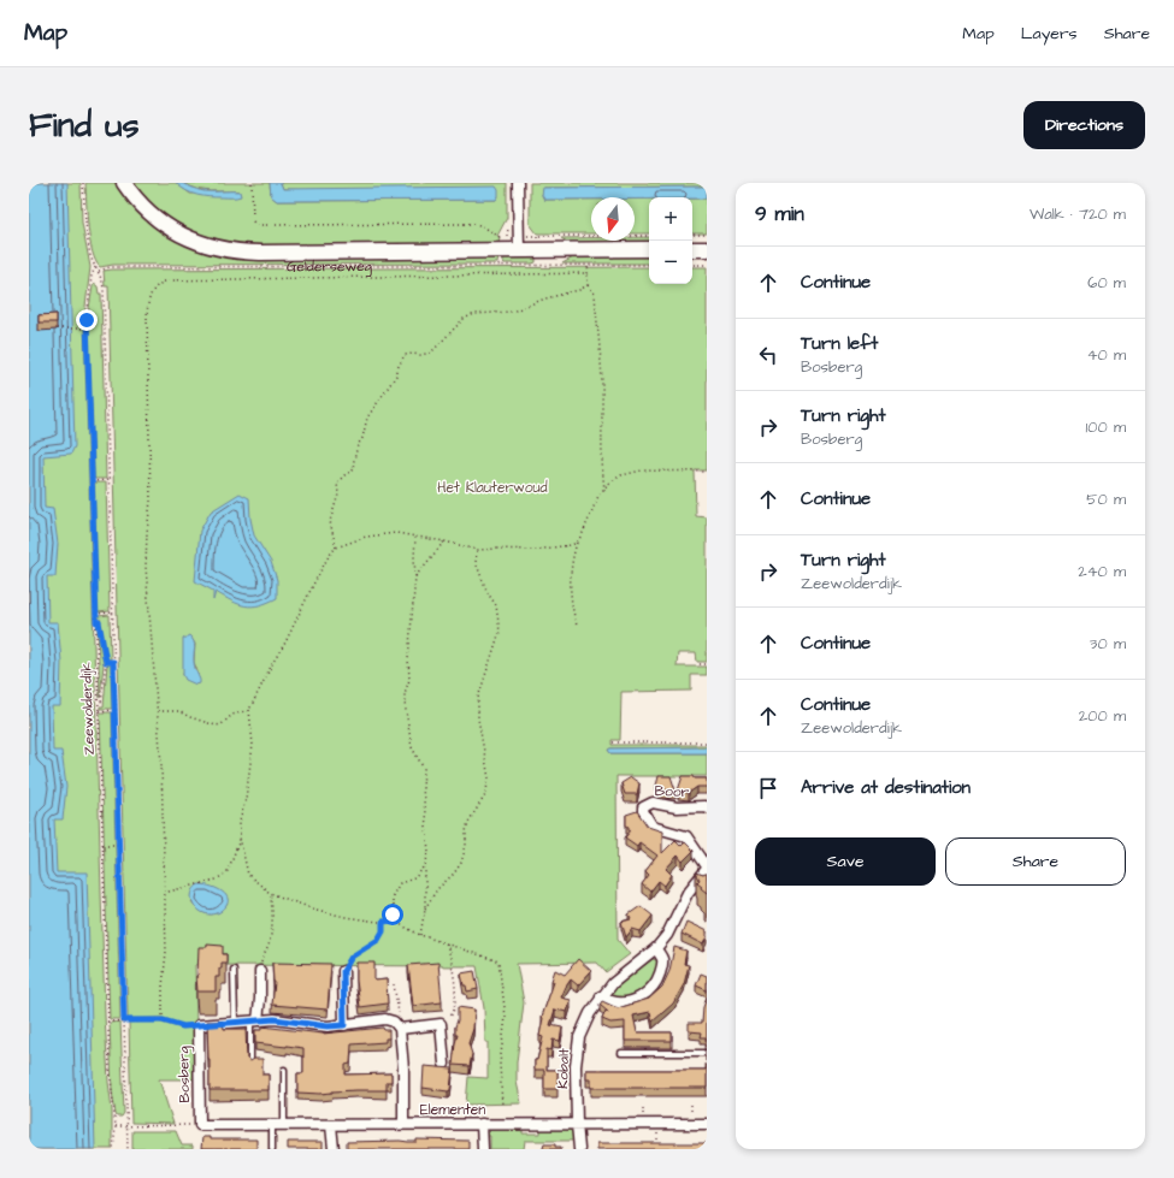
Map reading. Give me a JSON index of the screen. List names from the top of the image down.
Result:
{
  "streets": {
    "street": [
      "Gelderseweg",
      "Boor",
      "Kobalt",
      "Bosberg",
      "Elementen"
    ],
    "path": ["Zeewolderdijk"]
  },
  "crossings": [
    ["Gelderseweg", "Zeewolderdijk"],
    ["Boor", "Kobalt"],
    ["Kobalt", "Elementen"],
    ["Bosberg", "Elementen"]
  ],
  "parks": ["Het Klauterwoud"],
  "north": "bottom",
  "page": {
    "header": "Map",
    "nav": ["Map", "Layers", "Share"],
    "buttons": [
      "Directions",
      ["Save", "Share"]
    ],
    "title": "Find us",
    "heading": ["9 min", "Walk · 720 m"],
    "map_buttons": ["+", "−"],
    "list": [
      ["Continue", "60 m"],
      ["Turn left", "Bosberg", "40 m"],
      ["Turn right", "Bosberg", "100 m"],
      ["Continue", "50 m"],
      ["Turn right", "Zeewolderdijk", "240 m"],
      ["Continue", "30 m"],
      ["Continue", "Zeewolderdijk", "200 m"],
      "Arrive at destination"
    ]
  }
}
